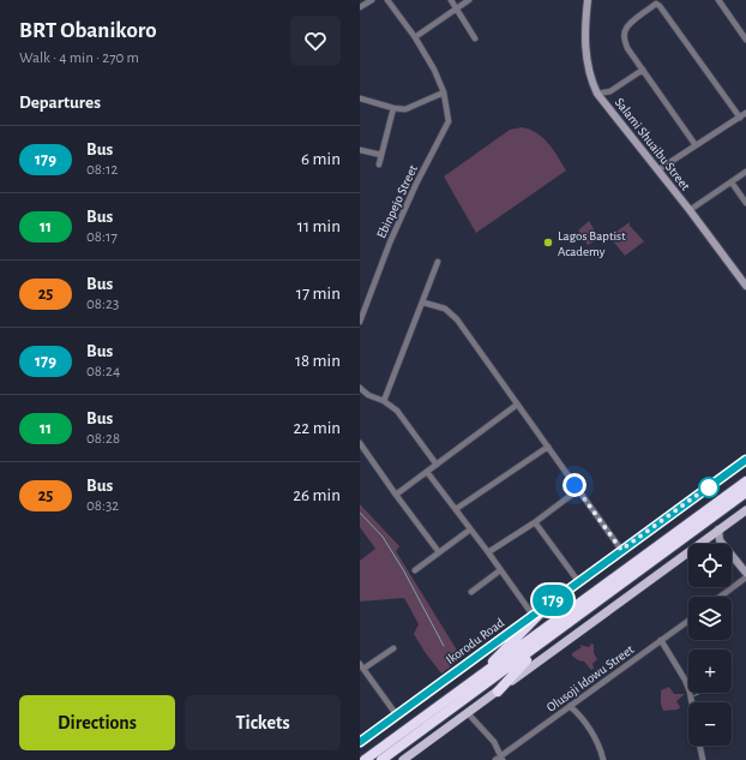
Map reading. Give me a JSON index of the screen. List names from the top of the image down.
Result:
{
  "streets": {
    "main road": ["Ikorodu Road"],
    "street": ["Salami Shuaibu Street", "Ebinpejo Street", "Olusoji Idowu Street"]
  },
  "places": ["Lagos Baptist Academy"],
  "lines": ["bus line 179"],
  "page": {
    "heading": [
      ["BRT Obanikoro", "Walk · 4 min · 270 m"],
      "Departures"
    ],
    "on_map": "179",
    "list": [
      {
        "mark": "179",
        "name": "Bus",
        "note": "08:12",
        "value": "6 min"
      },
      {
        "mark": "11",
        "name": "Bus",
        "note": "08:17",
        "value": "11 min"
      },
      {
        "mark": "25",
        "name": "Bus",
        "note": "08:23",
        "value": "17 min"
      },
      {
        "mark": "179",
        "name": "Bus",
        "note": "08:24",
        "value": "18 min"
      },
      {
        "mark": "11",
        "name": "Bus",
        "note": "08:28",
        "value": "22 min"
      },
      {
        "mark": "25",
        "name": "Bus",
        "note": "08:32",
        "value": "26 min"
      }
    ],
    "map_buttons": ["+", "−"],
    "buttons": ["Directions", "Tickets"]
  }
}
